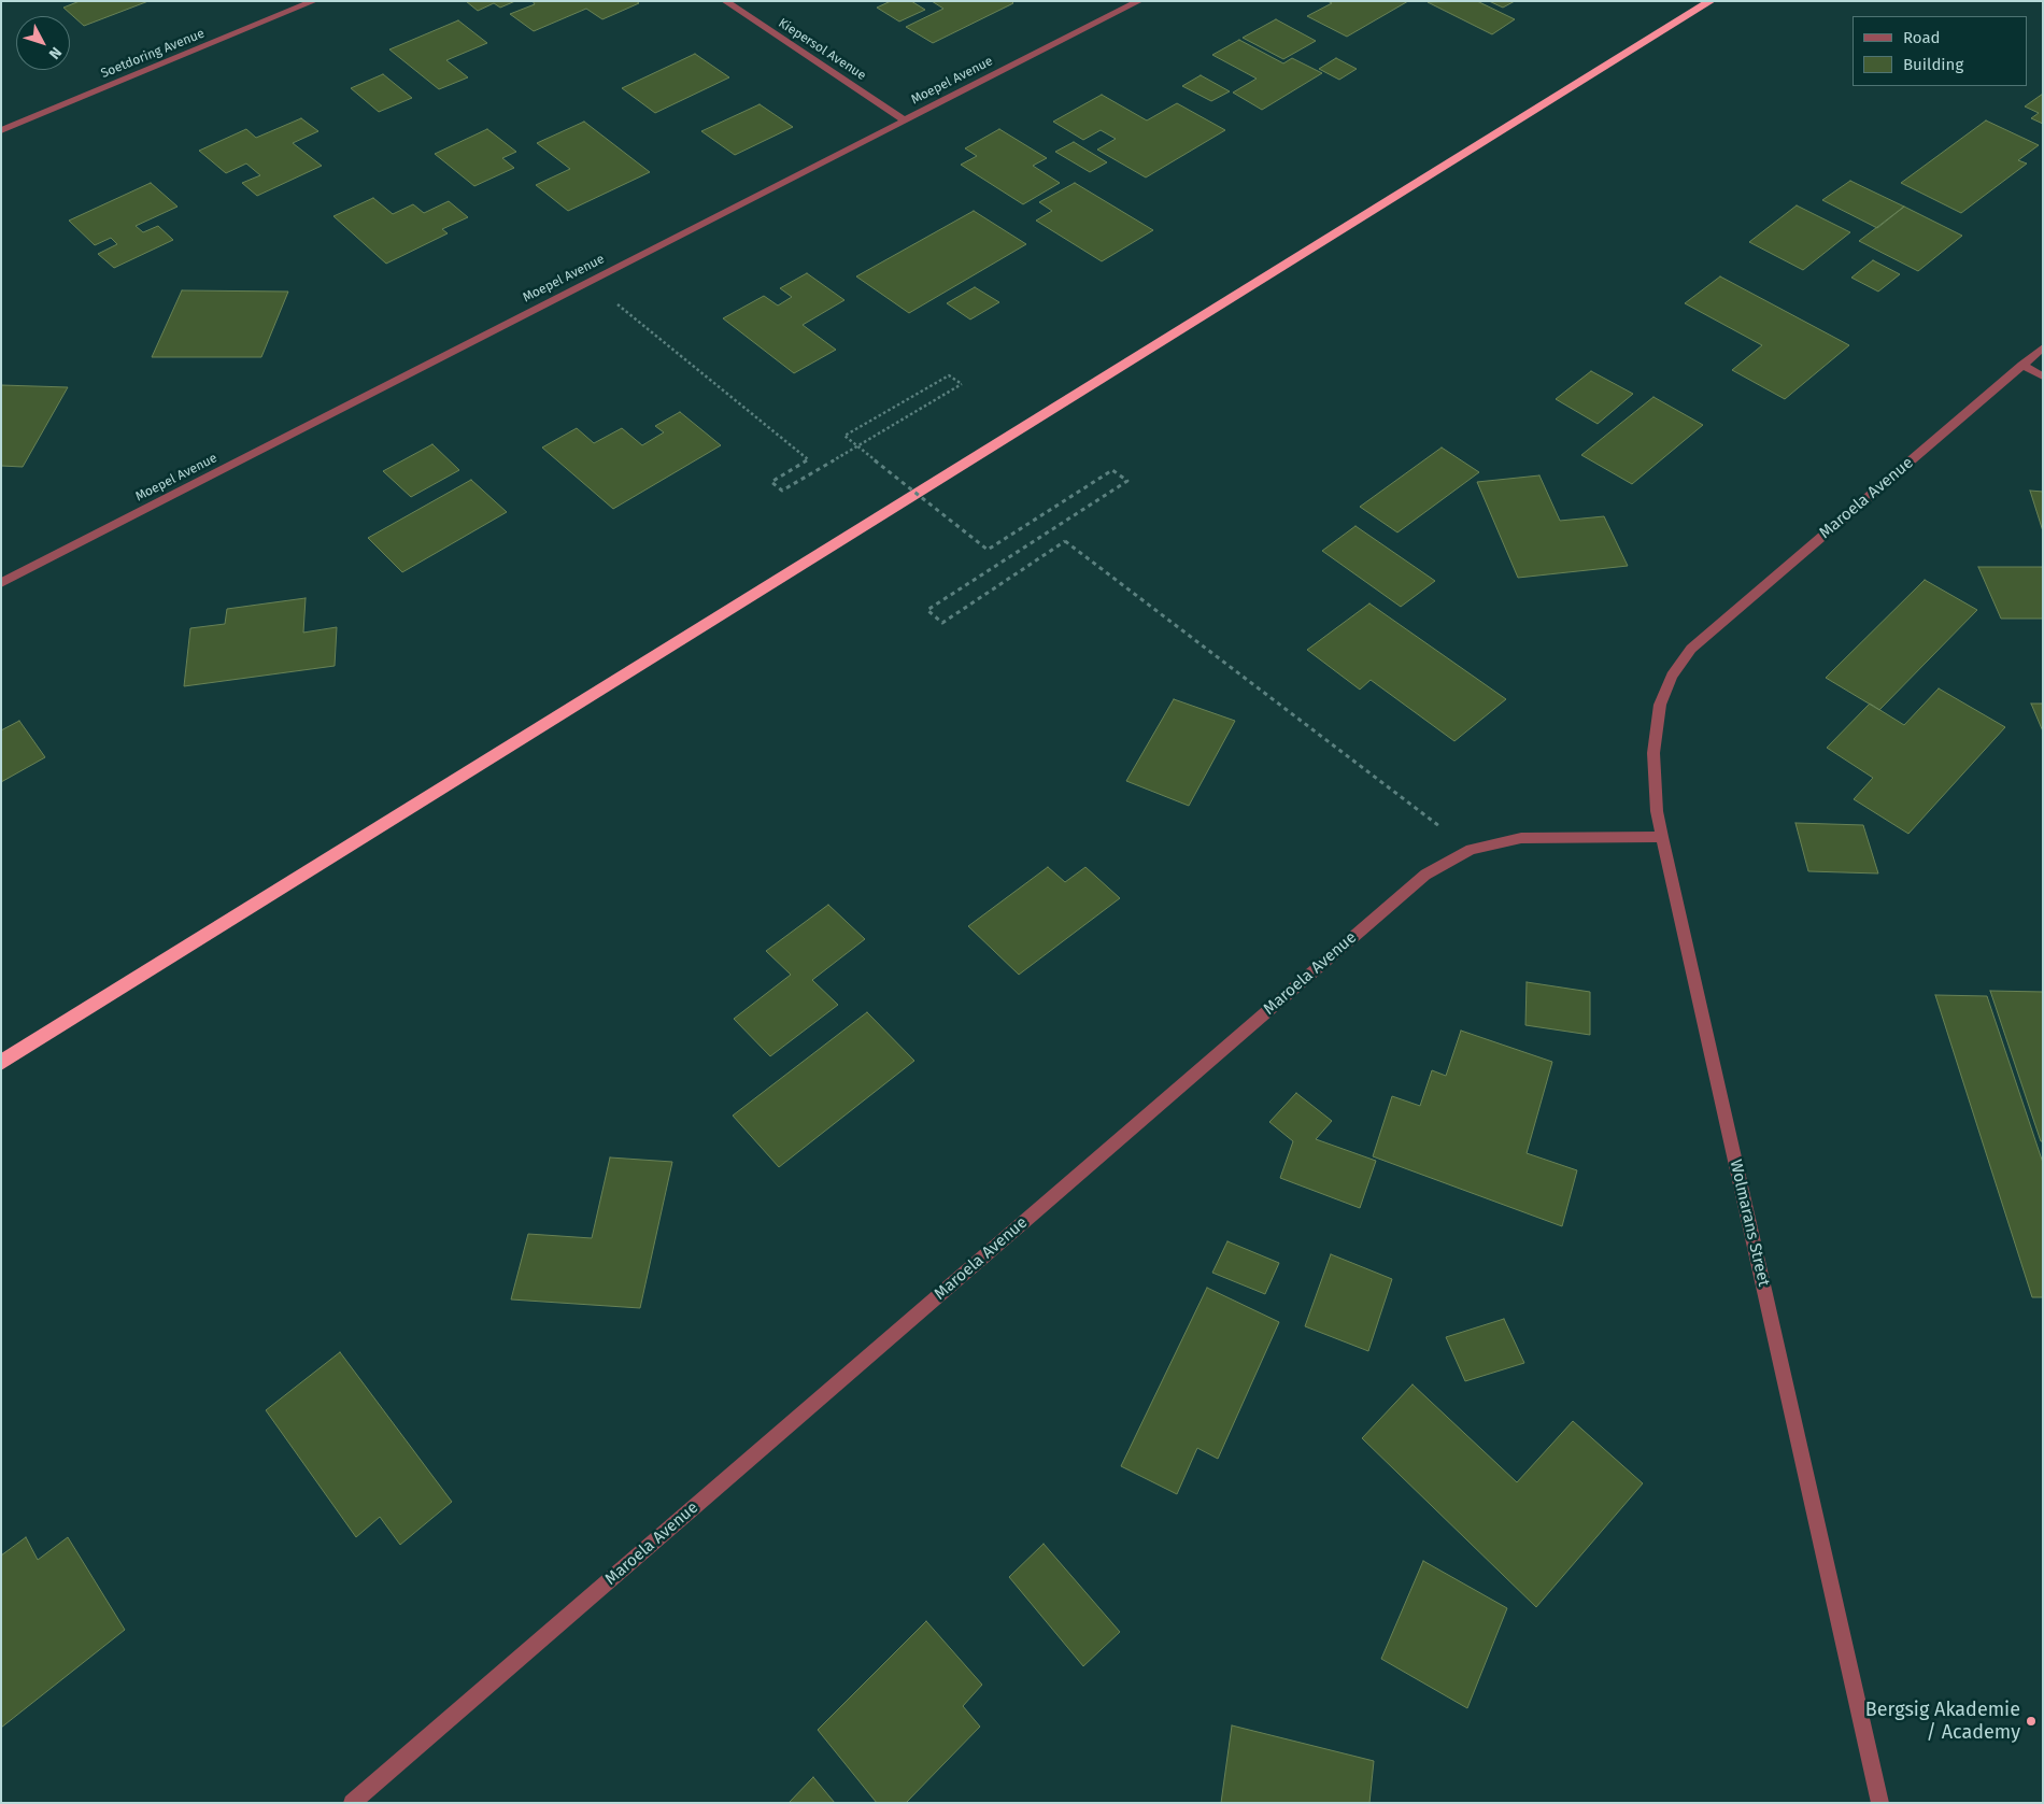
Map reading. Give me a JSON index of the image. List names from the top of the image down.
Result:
{
  "streets": {
    "street": [
      "Kiepersol Avenue",
      "Soetdoring Avenue",
      "Moepel Avenue",
      "Maroela Avenue",
      "Wolmarans Street"
    ]
  },
  "crossings": [
    ["Kiepersol Avenue", "Moepel Avenue"],
    ["Maroela Avenue", "Wolmarans Street"]
  ],
  "places": ["Bergsig Akademie / Academy"],
  "legend": ["Road", "Building"],
  "north": "bottom right"
}
